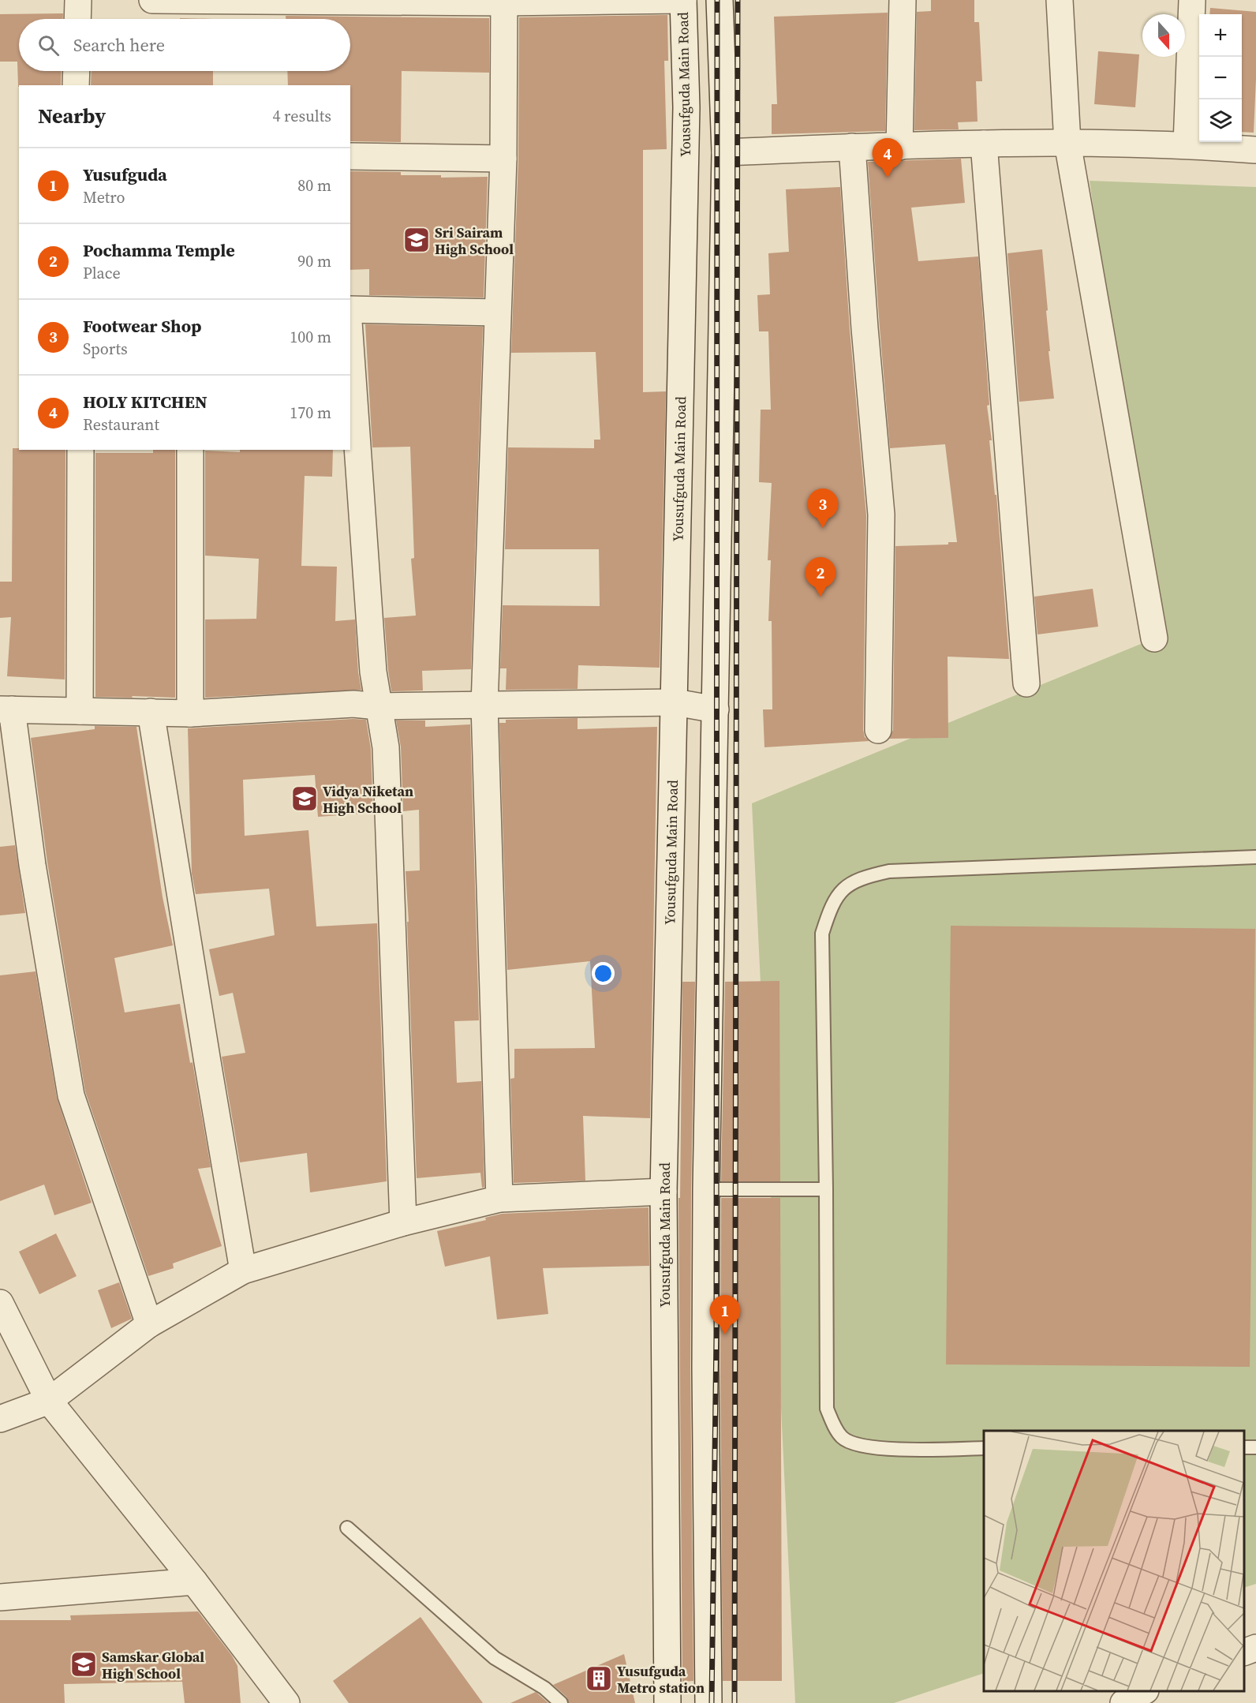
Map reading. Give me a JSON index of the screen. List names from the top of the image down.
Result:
{
  "streets": {
    "street": ["Yousufguda Main Road"]
  },
  "places": {
    "school or university": ["Sri Sairam High School", "Vidya Niketan High School", "Samskar Global High School"],
    "building": ["Yusufguda Metro station"]
  },
  "north": "bottom",
  "page": {
    "map_buttons": ["+", "−"],
    "search": "Search here",
    "heading": ["Nearby", "4 results"],
    "pins": [
      "4",
      "3",
      "2",
      "1"
    ],
    "list": [
      {
        "mark": "1",
        "name": "Yusufguda",
        "note": "Metro",
        "value": "80 m"
      },
      {
        "mark": "2",
        "name": "Pochamma Temple",
        "note": "Place",
        "value": "90 m"
      },
      {
        "mark": "3",
        "name": "Footwear Shop",
        "note": "Sports",
        "value": "100 m"
      },
      {
        "mark": "4",
        "name": "HOLY KITCHEN",
        "note": "Restaurant",
        "value": "170 m"
      }
    ]
  }
}
